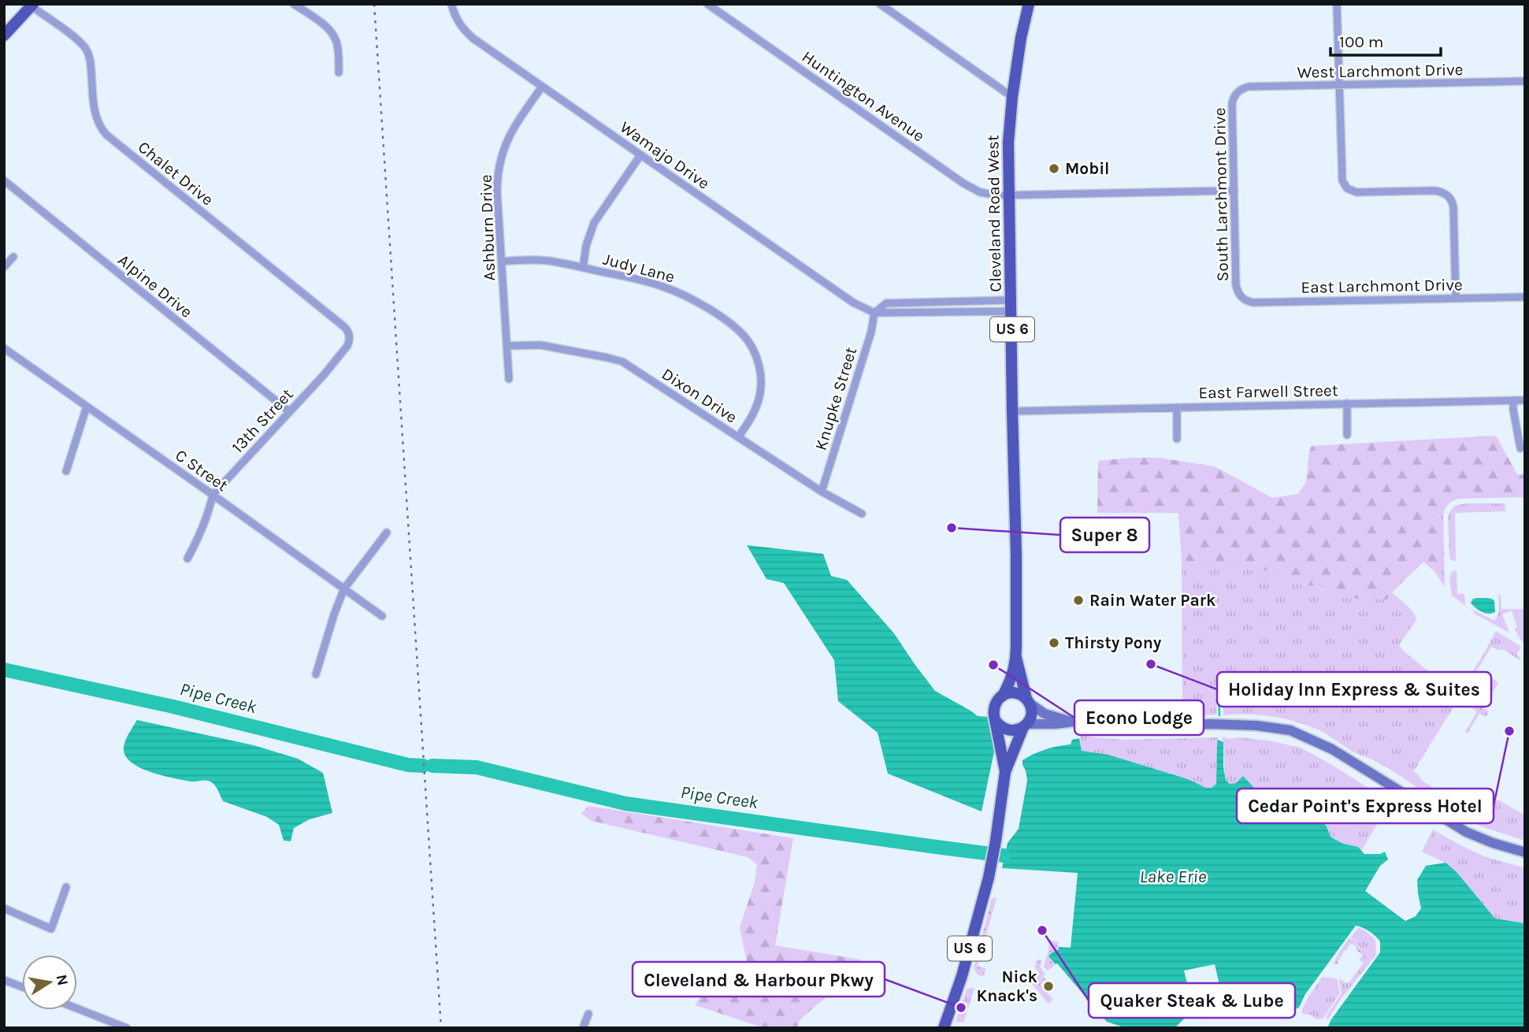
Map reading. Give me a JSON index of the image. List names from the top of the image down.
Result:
{
  "streets": {
    "main road": ["Cleveland Road West", "US 6"],
    "street": [
      "West Larchmont Drive",
      "Huntington Avenue",
      "Wamajo Drive",
      "Chalet Drive",
      "South Larchmont Drive",
      "Ashburn Drive",
      "Judy Lane",
      "Alpine Drive",
      "East Larchmont Drive",
      "East Farwell Street",
      "Dixon Drive",
      "Knupke Street",
      "13th Street",
      "C Street"
    ]
  },
  "crossings": [
    ["West Larchmont Drive", "South Larchmont Drive"],
    ["Huntington Avenue", "South Larchmont Drive"],
    ["Huntington Avenue", "Cleveland Road West"],
    ["Wamajo Drive", "Ashburn Drive"],
    ["Wamajo Drive", "Knupke Street"],
    ["Chalet Drive", "13th Street"],
    ["South Larchmont Drive", "East Larchmont Drive"],
    ["Cleveland Road West", "US 6"],
    ["Cleveland Road West", "East Farwell Street"],
    ["Ashburn Drive", "Judy Lane"],
    ["Ashburn Drive", "Dixon Drive"],
    ["Judy Lane", "Dixon Drive"],
    ["Alpine Drive", "13th Street"],
    ["Dixon Drive", "Knupke Street"],
    ["13th Street", "C Street"]
  ],
  "water": ["Pipe Creek", "Lake Erie"],
  "places": [
    "Mobil",
    "Super 8",
    "Rain Water Park",
    "Thirsty Pony",
    "Holiday Inn Express & Suites",
    "Econo Lodge",
    "Cedar Point's Express Hotel",
    "Quaker Steak & Lube",
    "Nick Knack's",
    "Cleveland & Harbour Pkwy"
  ],
  "scale_bar": "100 m",
  "north": "right"
}
